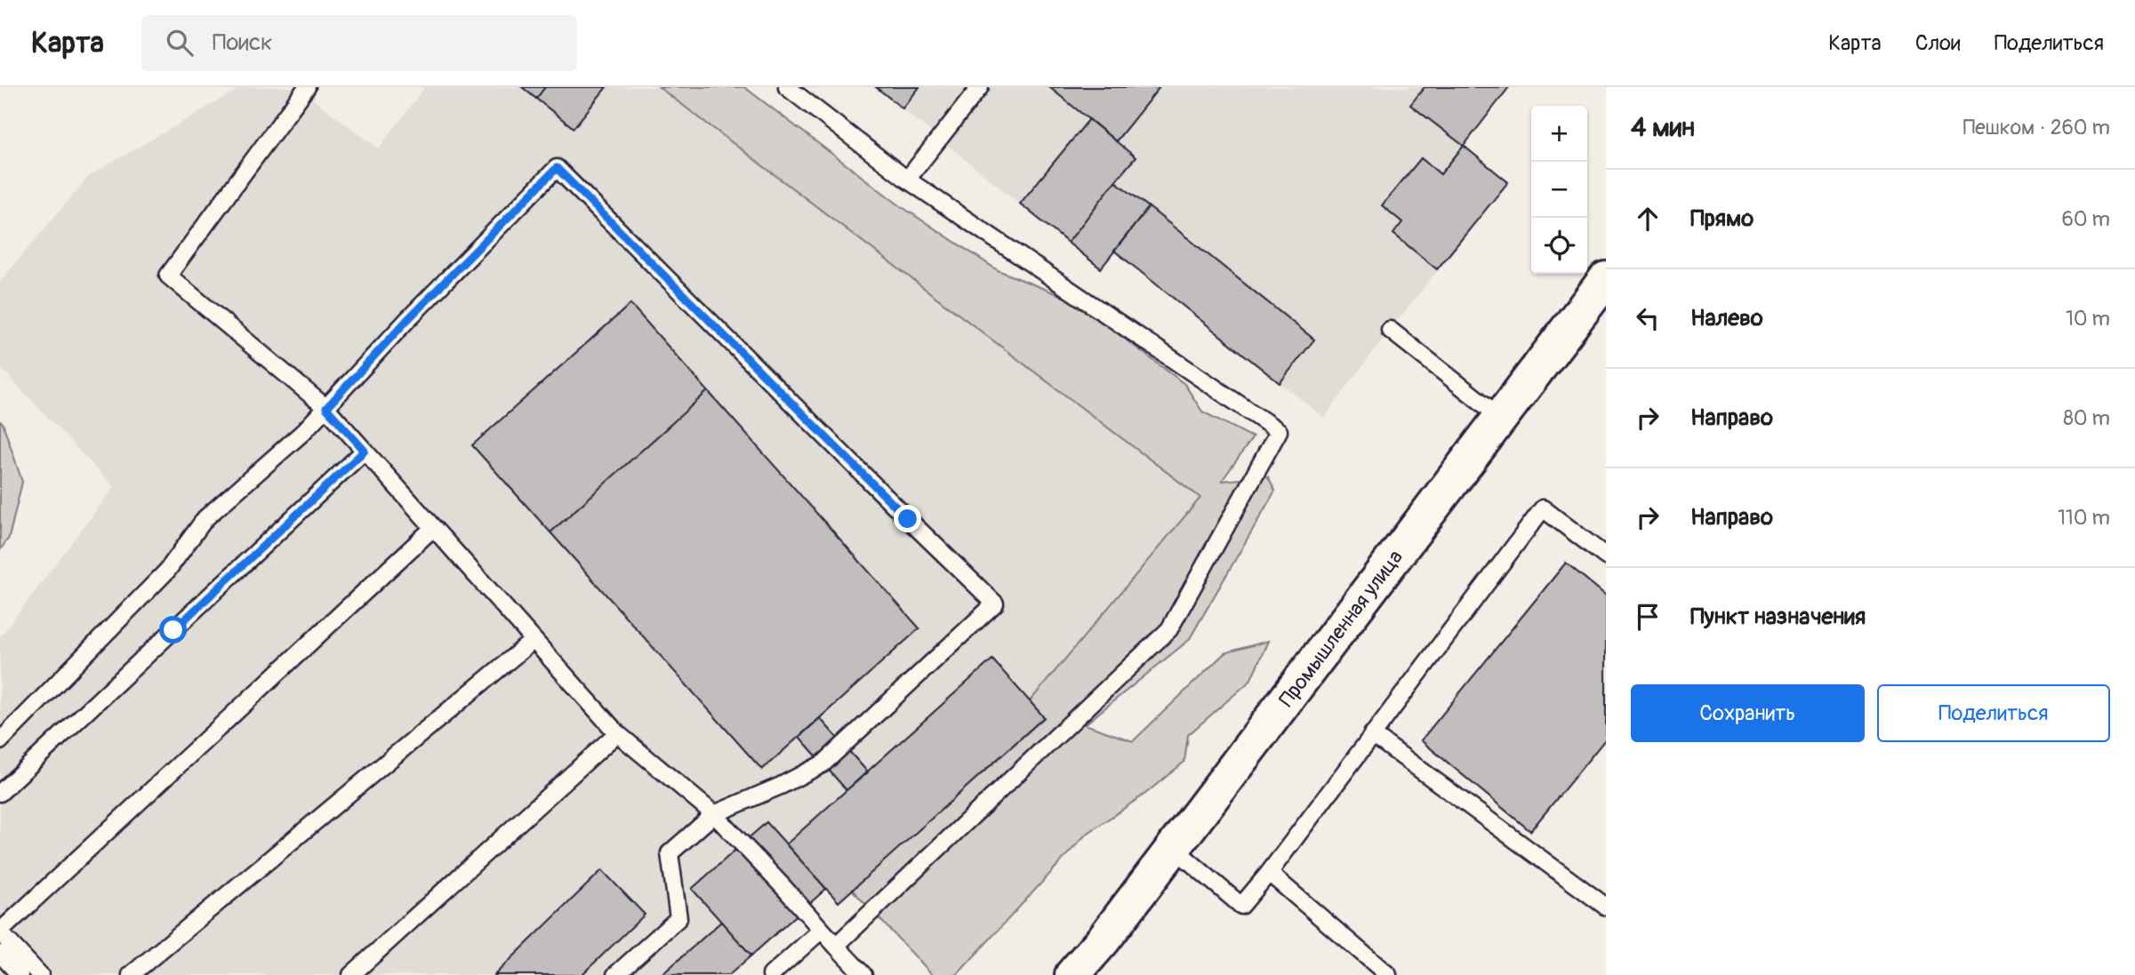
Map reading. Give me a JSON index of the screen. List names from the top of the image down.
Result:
{
  "streets": {
    "street": ["Промышленная улица"]
  },
  "page": {
    "header": "Карта",
    "search": "Поиск",
    "nav": ["Карта", "Слои", "Поделиться"],
    "heading": ["4 мин", "Пешком · 260 m"],
    "map_buttons": ["+", "−"],
    "list": [
      ["Прямо", "60 m"],
      ["Налево", "10 m"],
      ["Направо", "80 m"],
      ["Направо", "110 m"],
      "Пункт назначения"
    ],
    "buttons": ["Сохранить", "Поделиться"]
  }
}
